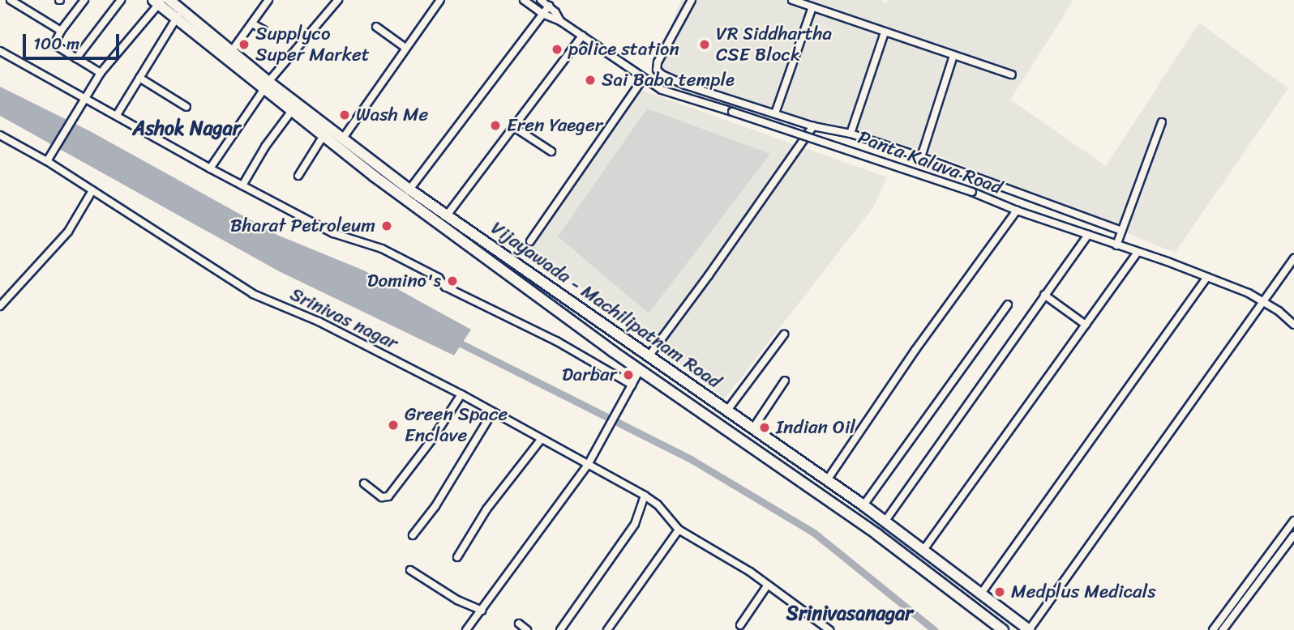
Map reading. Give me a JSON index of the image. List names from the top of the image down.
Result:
{
  "streets": {
    "highway": ["Vijayawada - Machilipatnam Road"],
    "street": ["Panta Kaluva Road", "Srinivas nagar"]
  },
  "districts": ["Ashok Nagar", "Srinivasanagar"],
  "places": [
    "Supplyco Super Market",
    "VR Siddhartha CSE Block",
    "police station",
    "Sai Baba temple",
    "Wash Me",
    "Eren Yaeger",
    "Bharat Petroleum",
    "Domino's",
    "Darbar",
    "Green Space Enclave",
    "Indian Oil",
    "Medplus Medicals"
  ],
  "scale_bar": "100 m"
}
